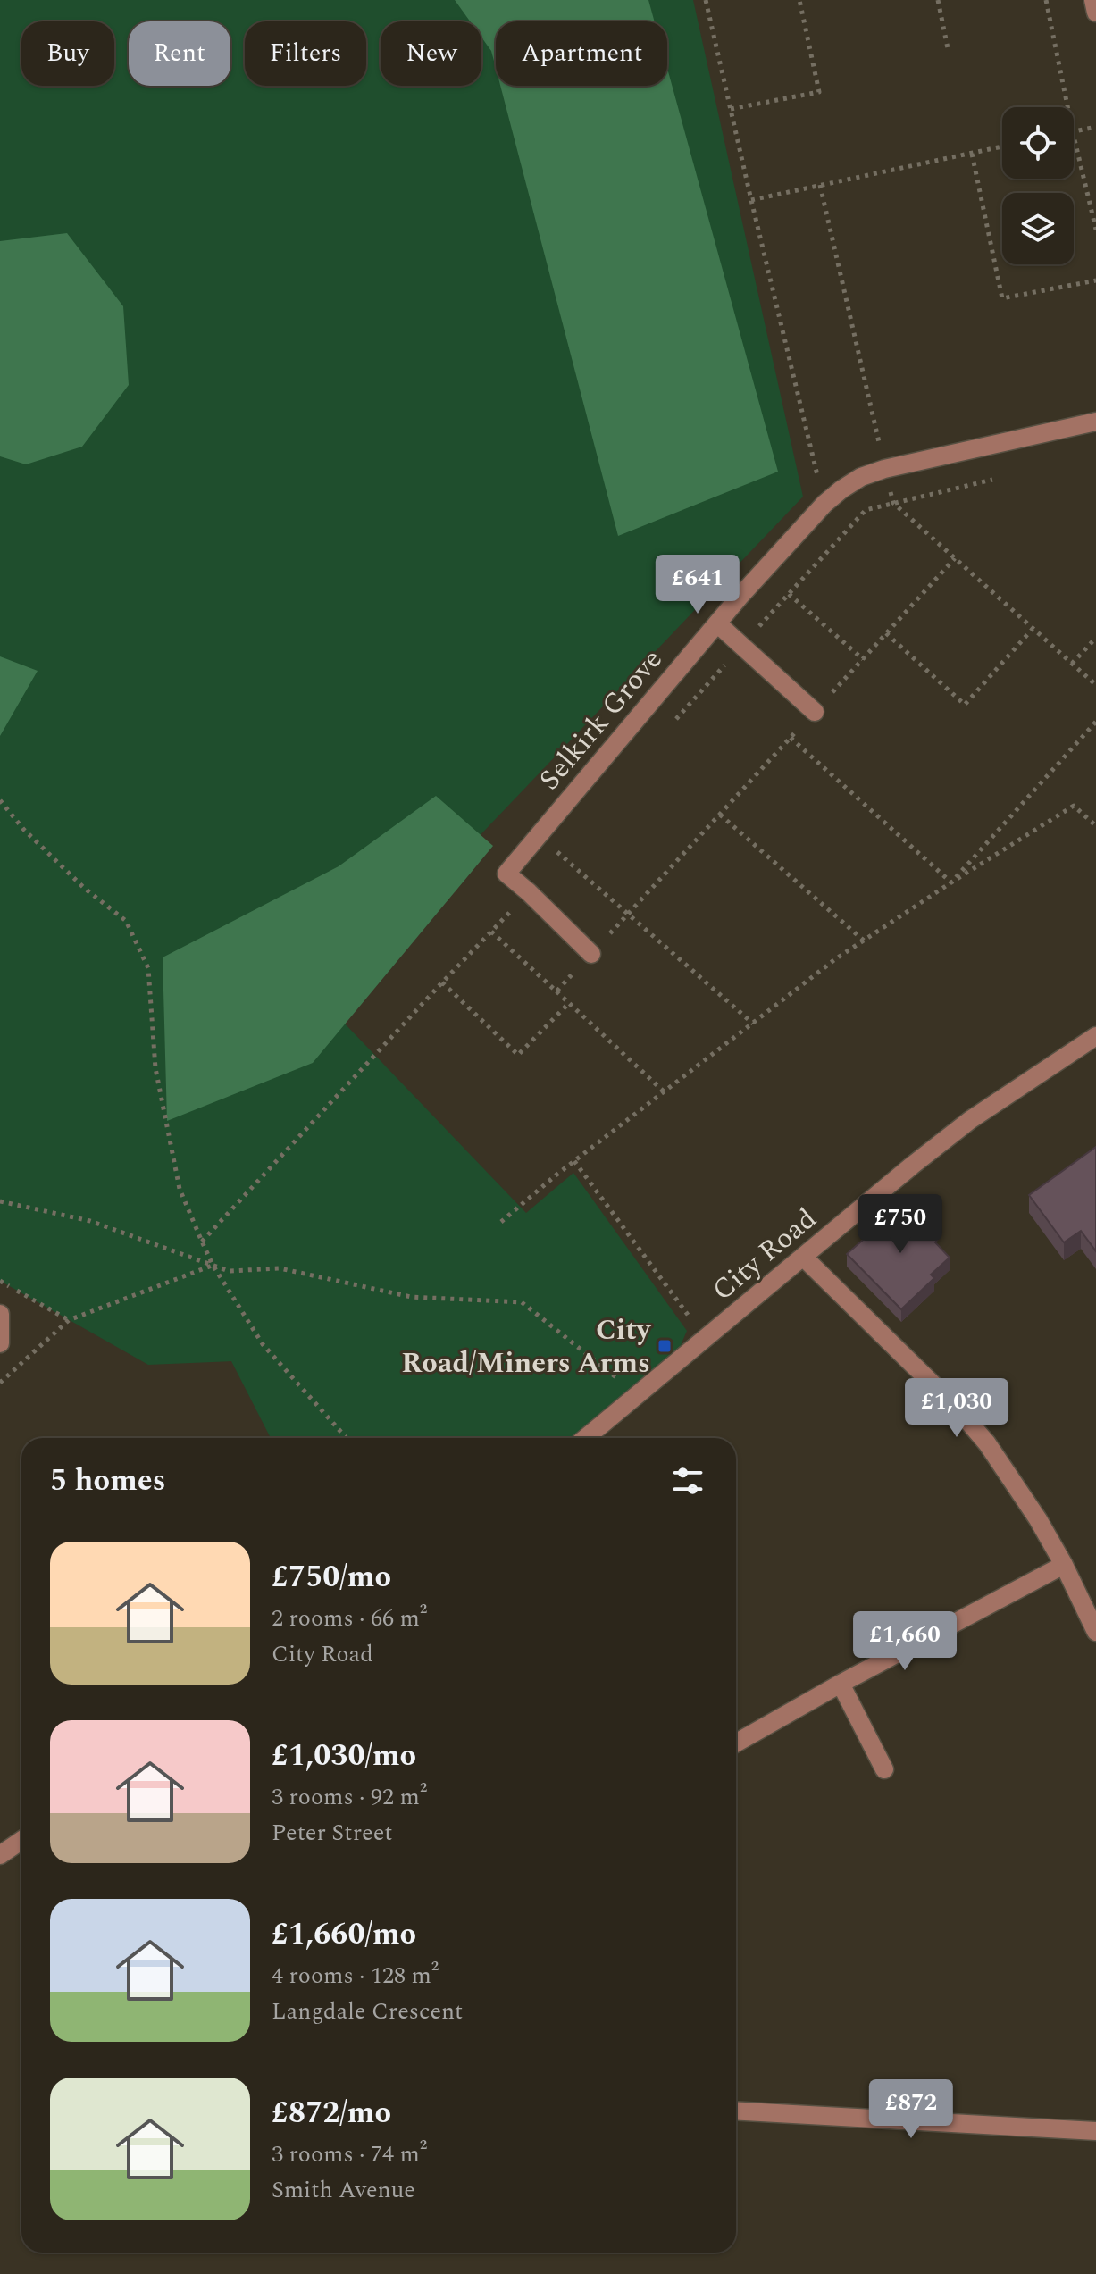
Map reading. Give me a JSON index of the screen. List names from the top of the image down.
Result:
{
  "streets": {
    "street": ["Selkirk Grove", "City Road"]
  },
  "places": {
    "transit": ["City Road/Miners Arms"]
  },
  "page": {
    "chip": [
      "Buy",
      "Rent",
      "Filters",
      "New",
      "Apartment"
    ],
    "price": [
      "£641",
      "£750",
      "£1,030",
      "£1,660",
      "£872"
    ],
    "heading": "5 homes",
    "list": [
      {
        "name": "£750/mo",
        "note": "2 rooms · 66 m² · City Road"
      },
      {
        "name": "£1,030/mo",
        "note": "3 rooms · 92 m² · Peter Street"
      },
      {
        "name": "£1,660/mo",
        "note": "4 rooms · 128 m² · Langdale Crescent"
      },
      {
        "name": "£872/mo",
        "note": "3 rooms · 74 m² · Smith Avenue"
      }
    ]
  }
}
